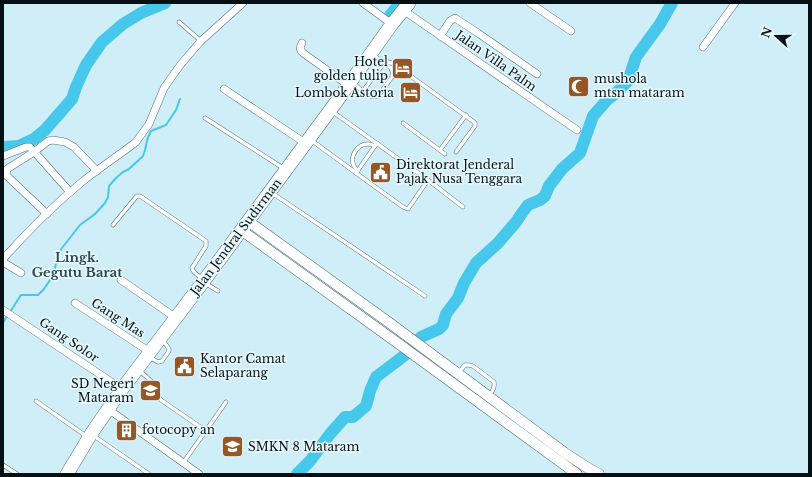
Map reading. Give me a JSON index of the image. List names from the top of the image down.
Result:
{
  "streets": {
    "highway": ["Jalan Jendral Sudirman"],
    "street": ["Jalan Villa Palm", "Gang Mas", "Gang Solor"]
  },
  "crossings": [
    ["Jalan Villa Palm", "Jalan Jendral Sudirman"],
    ["Jalan Jendral Sudirman", "Gang Mas"],
    ["Jalan Jendral Sudirman", "Gang Solor"]
  ],
  "districts": ["Lingk. Gegutu Barat"],
  "places": {
    "hotel": ["Hotel golden tulip", "Lombok Astoria"],
    "mosque": ["mushola mtsn mataram"],
    "public building": ["Direktorat Jenderal Pajak Nusa Tenggara", "Kantor Camat Selaparang"],
    "school or university": ["SD Negeri Mataram", "SMKN 8 Mataram"],
    "building": ["fotocopy an"]
  },
  "north": "left"
}
